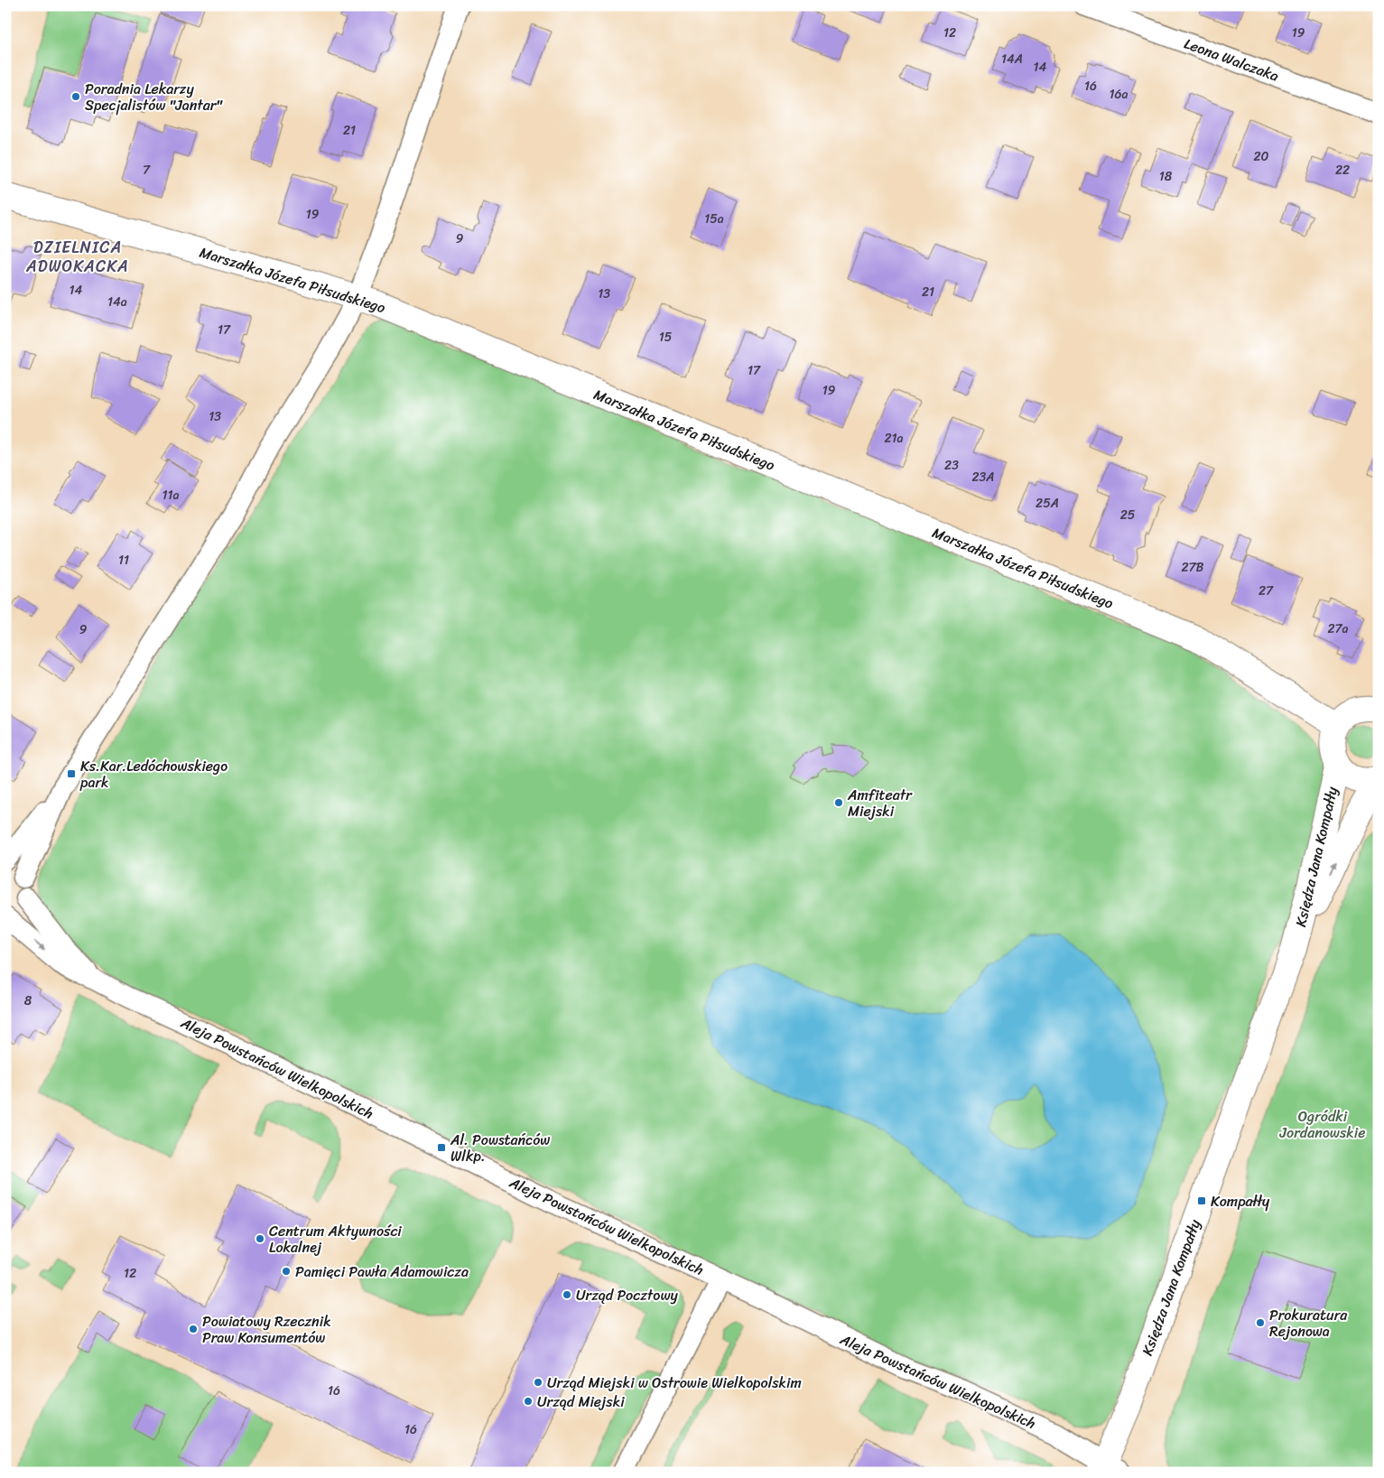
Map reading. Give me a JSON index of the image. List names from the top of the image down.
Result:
{
  "streets": {
    "street": [
      "Leona Walczaka",
      "Marszałka Józefa Piłsudskiego",
      "Księdza Jana Kompałły",
      "Aleja Powstańców Wielkopolskich"
    ]
  },
  "crossings": [
    ["Księdza Jana Kompałły", "Aleja Powstańców Wielkopolskich"]
  ],
  "districts": ["DZIELNICA ADWOKACKA"],
  "parks": ["Ogródki Jordanowskie"],
  "places": {
    "other": [
      "Poradnia Lekarzy Specjalistów \"Jantar\"",
      "Amfiteatr Miejski",
      "Centrum Aktywności Lokalnej",
      "Pamięci Pawła Adamowicza",
      "Urząd Pocztowy",
      "Prokuratura Rejonowa",
      "Powiatowy Rzecznik Praw Konsumentów",
      "Urząd Miejski w Ostrowie Wielkopolskim",
      "Urząd Miejski"
    ],
    "transit": ["Ks.Kar.Ledóchowskiego park", "Al. Powstańców Wlkp.", "Kompałły"]
  },
  "house_numbers": [
    "12",
    "19",
    "14A",
    "14",
    "16",
    "16a",
    "21",
    "20",
    "7",
    "22",
    "18",
    "19",
    "15a",
    "9",
    "14",
    "21",
    "13",
    "14a",
    "17",
    "15",
    "17",
    "19",
    "13",
    "21a",
    "23",
    "23A",
    "11a",
    "25A",
    "25",
    "11",
    "27B",
    "27",
    "27a",
    "9",
    "8",
    "12",
    "16",
    "16"
  ]
}
